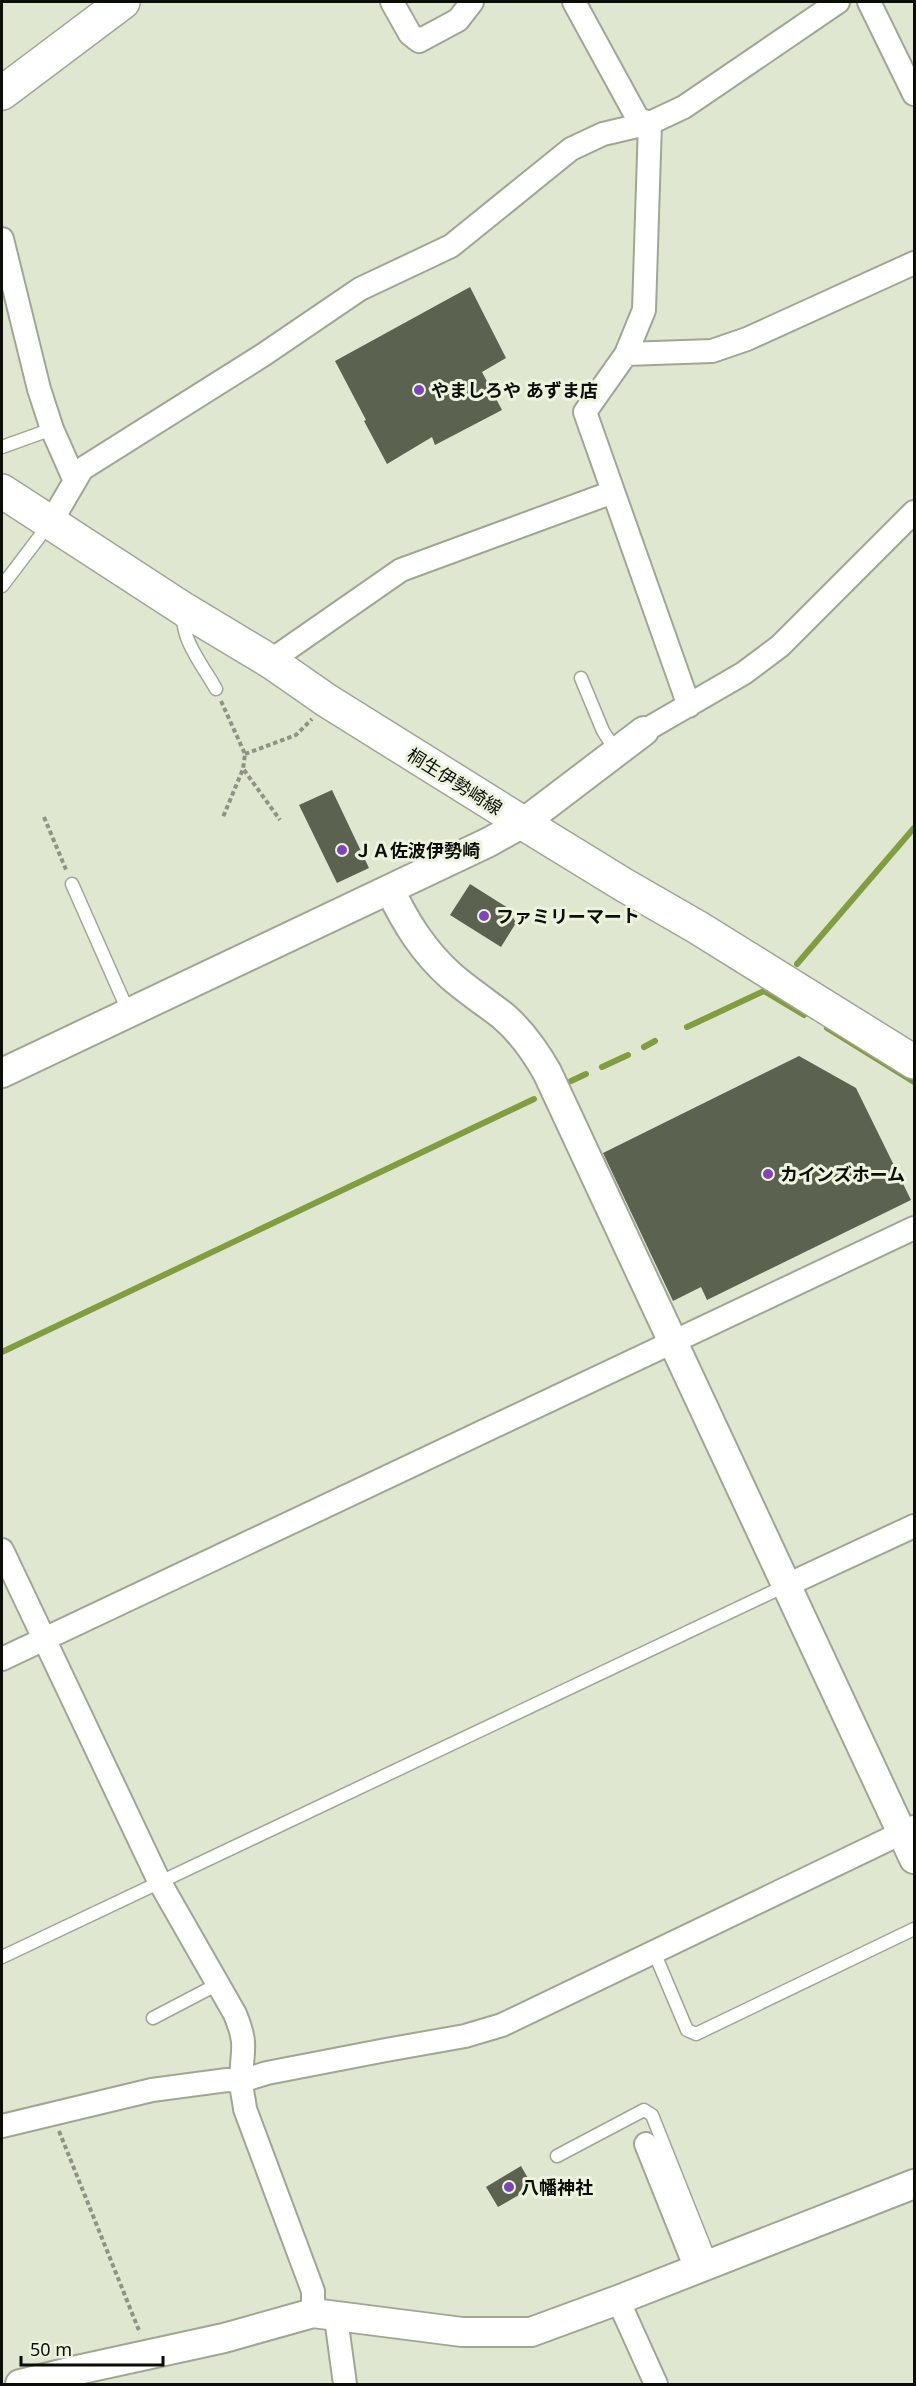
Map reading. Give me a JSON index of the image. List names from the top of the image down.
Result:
{
  "streets": {
    "main road": ["桐生伊勢崎線"]
  },
  "places": [
    "やましろや あずま店",
    "ＪＡ佐波伊勢崎",
    "ファミリーマート",
    "カインズホーム",
    "八幡神社"
  ],
  "scale_bar": "50 m"
}
